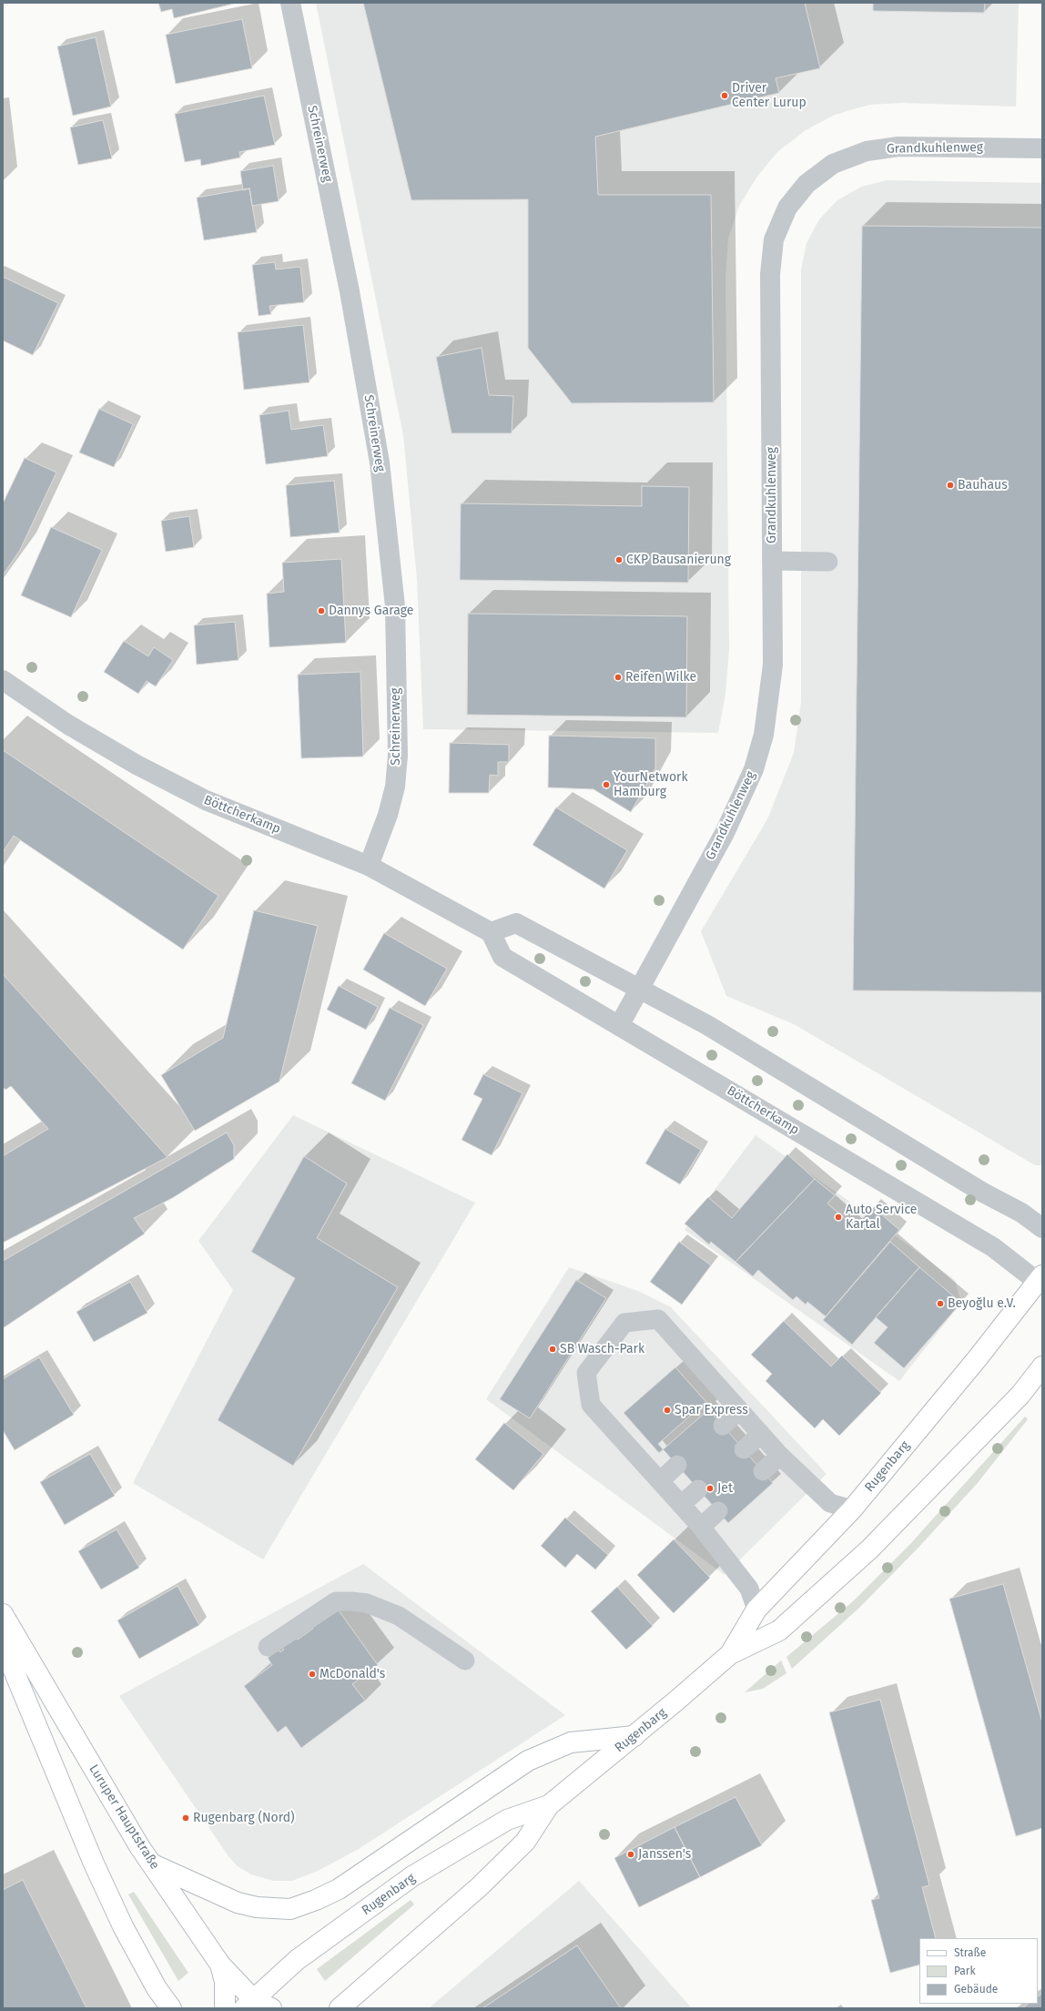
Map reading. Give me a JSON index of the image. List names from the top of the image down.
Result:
{
  "streets": {
    "main road": ["Rugenbarg", "Luruper Hauptstraße"],
    "street": ["Schreinerweg", "Grandkuhlenweg", "Böttcherkamp"]
  },
  "crossings": [
    ["Schreinerweg", "Böttcherkamp"],
    ["Grandkuhlenweg", "Böttcherkamp"],
    ["Böttcherkamp", "Rugenbarg"],
    ["Rugenbarg", "Luruper Hauptstraße"]
  ],
  "places": [
    "Driver Center Lurup",
    "Bauhaus",
    "CKP Bausanierung",
    "Dannys Garage",
    "Reifen Wilke",
    "YourNetwork Hamburg",
    "Auto Service Kartal",
    "Beyoğlu e.V.",
    "SB Wasch-Park",
    "Spar Express",
    "Jet",
    "McDonald's",
    "Rugenbarg (Nord)",
    "Janssen's"
  ],
  "legend": ["Straße", "Park", "Gebäude"]
}
